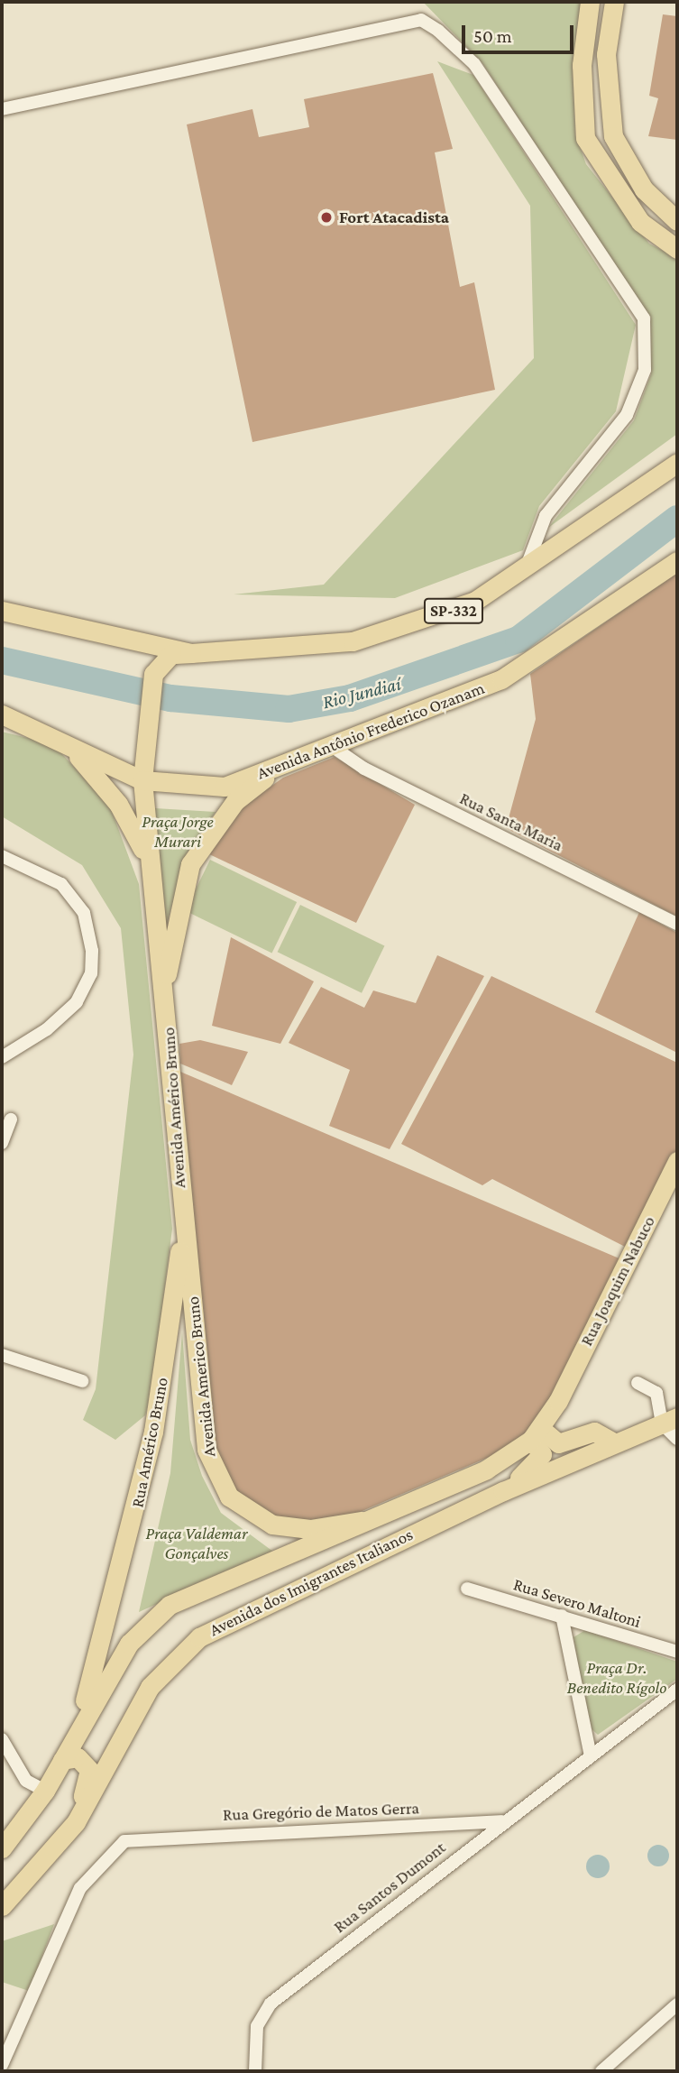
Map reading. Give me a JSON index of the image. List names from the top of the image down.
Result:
{
  "streets": {
    "main road": [
      "SP-332",
      "Avenida Antônio Frederico Ozanam",
      "Avenida Américo Bruno",
      "Rua Joaquim Nabuco",
      "Avenida Americo Bruno",
      "Rua Américo Bruno",
      "Avenida dos Imigrantes Italianos"
    ],
    "street": [
      "Rua Santa Maria",
      "Rua Severo Maltoni",
      "Rua Gregório de Matos Gerra",
      "Rua Santos Dumont"
    ]
  },
  "crossings": [
    ["Avenida Antônio Frederico Ozanam", "Rua Santa Maria"],
    ["Avenida Américo Bruno", "Avenida Americo Bruno"],
    ["Avenida Américo Bruno", "Rua Américo Bruno"],
    ["Rua Joaquim Nabuco", "Avenida dos Imigrantes Italianos"],
    ["Avenida Americo Bruno", "Rua Américo Bruno"],
    ["Avenida Americo Bruno", "Avenida dos Imigrantes Italianos"],
    ["Rua Américo Bruno", "Avenida dos Imigrantes Italianos"],
    ["Rua Gregório de Matos Gerra", "Rua Santos Dumont"]
  ],
  "water": ["Rio Jundiaí"],
  "parks": ["Praça Jorge Murari", "Praça Valdemar Gonçalves", "Praça Dr. Benedito Rígolo"],
  "places": ["Fort Atacadista"],
  "scale_bar": "50 m"
}
